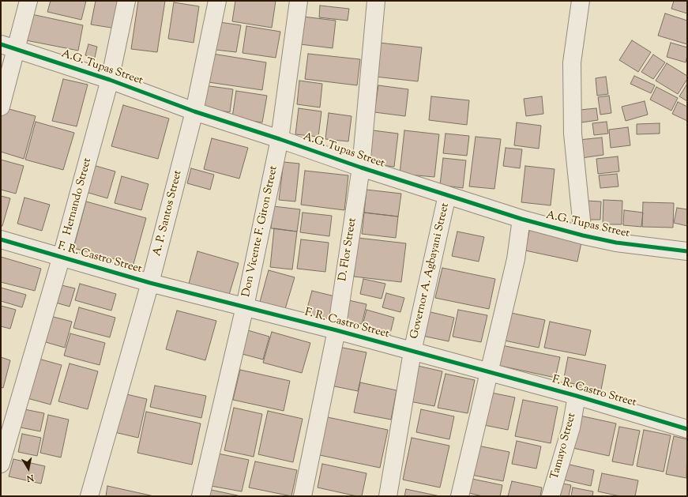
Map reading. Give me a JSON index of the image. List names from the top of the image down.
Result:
{
  "streets": {
    "street": [
      "A.G. Tupas Street",
      "Hernando Street",
      "A. P. Santos Street",
      "Don Vicente F. Giron Street",
      "D. Flor Street",
      "F. R. Castro Street",
      "Governor A. Agbayani Street",
      "Tamayo Street"
    ]
  },
  "crossings": [
    ["A.G. Tupas Street", "Hernando Street"],
    ["A.G. Tupas Street", "A. P. Santos Street"],
    ["A.G. Tupas Street", "Don Vicente F. Giron Street"],
    ["A.G. Tupas Street", "D. Flor Street"],
    ["A.G. Tupas Street", "Governor A. Agbayani Street"],
    ["Hernando Street", "F. R. Castro Street"],
    ["A. P. Santos Street", "F. R. Castro Street"],
    ["Don Vicente F. Giron Street", "F. R. Castro Street"],
    ["D. Flor Street", "F. R. Castro Street"],
    ["F. R. Castro Street", "Governor A. Agbayani Street"],
    ["F. R. Castro Street", "Tamayo Street"]
  ],
  "north": "bottom"
}
